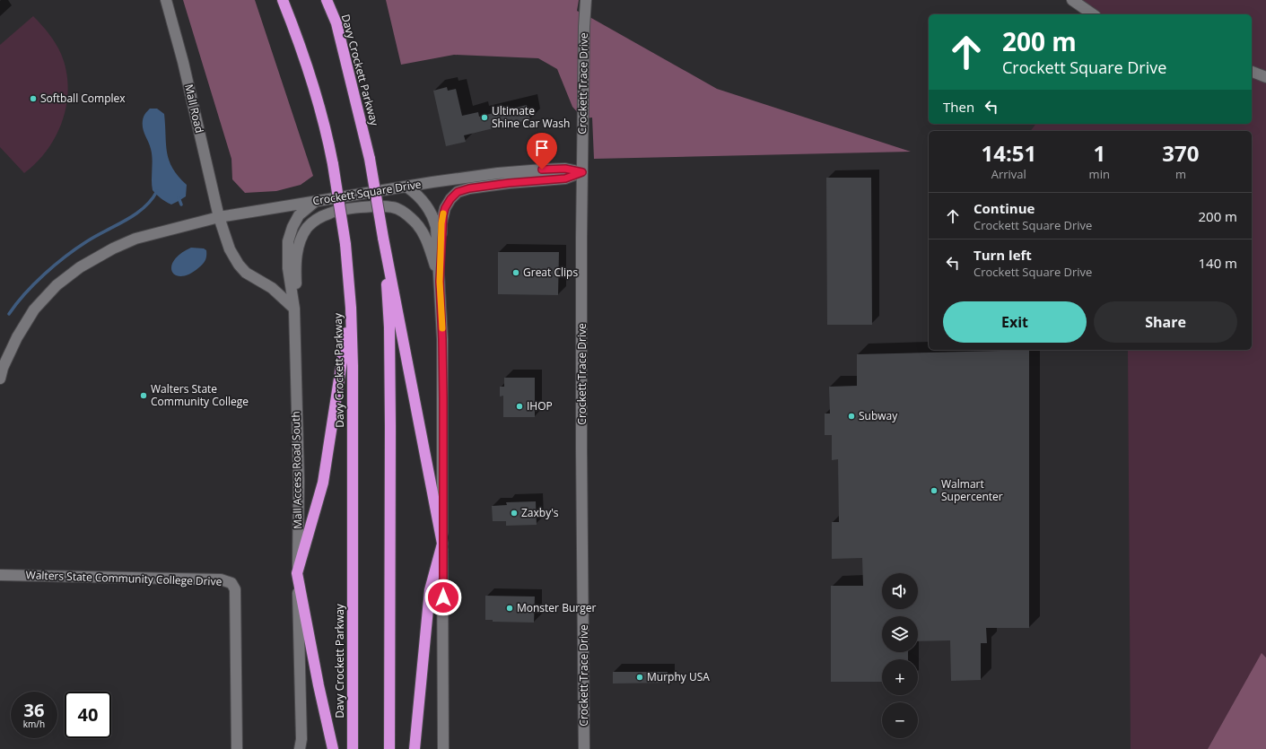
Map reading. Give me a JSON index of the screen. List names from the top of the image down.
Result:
{
  "streets": {
    "highway": ["Davy Crockett Parkway"],
    "street": [
      "Crockett Trace Drive",
      "Mall Road",
      "Crockett Square Drive",
      "Mall Access Road South",
      "Walters State Community College Drive"
    ]
  },
  "crossings": [
    ["Crockett Trace Drive", "Crockett Square Drive"],
    ["Mall Road", "Crockett Square Drive"],
    ["Mall Road", "Mall Access Road South"],
    ["Crockett Square Drive", "Mall Access Road South"]
  ],
  "places": [
    "Softball Complex",
    "Ultimate Shine Car Wash",
    "Great Clips",
    "Walters State Community College",
    "IHOP",
    "Subway",
    "Walmart Supercenter",
    "Zaxby's",
    "Monster Burger",
    "Murphy USA"
  ],
  "page": {
    "turn": ["200 m", "Crockett Square Drive"],
    "then": "Then",
    "eta": [
      "14:51",
      "Arrival",
      "1",
      "min",
      "370",
      "m"
    ],
    "list": [
      {
        "name": "Continue",
        "note": "Crockett Square Drive",
        "value": "200 m"
      },
      {
        "name": "Turn left",
        "note": "Crockett Square Drive",
        "value": "140 m"
      }
    ],
    "buttons": ["Exit", "Share"],
    "map_buttons": ["+", "−"],
    "speed": "36 km/h",
    "limit": "40"
  }
}
